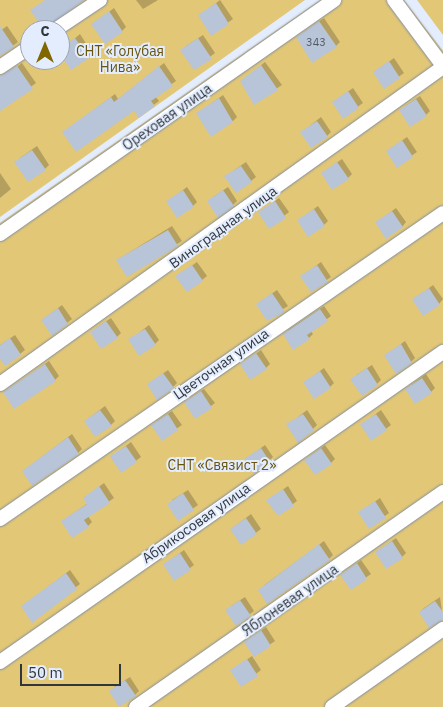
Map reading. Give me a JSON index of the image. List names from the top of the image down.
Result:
{
  "streets": {
    "street": [
      "Ореховая улица",
      "Виноградная улица",
      "Цветочная улица",
      "Абрикосовая улица",
      "Яблоневая улица"
    ]
  },
  "parks": ["СНТ «Голубая Нива»", "СНТ «Связист 2»"],
  "house_numbers": ["343"],
  "scale_bar": "50 m",
  "north": "top"
}
